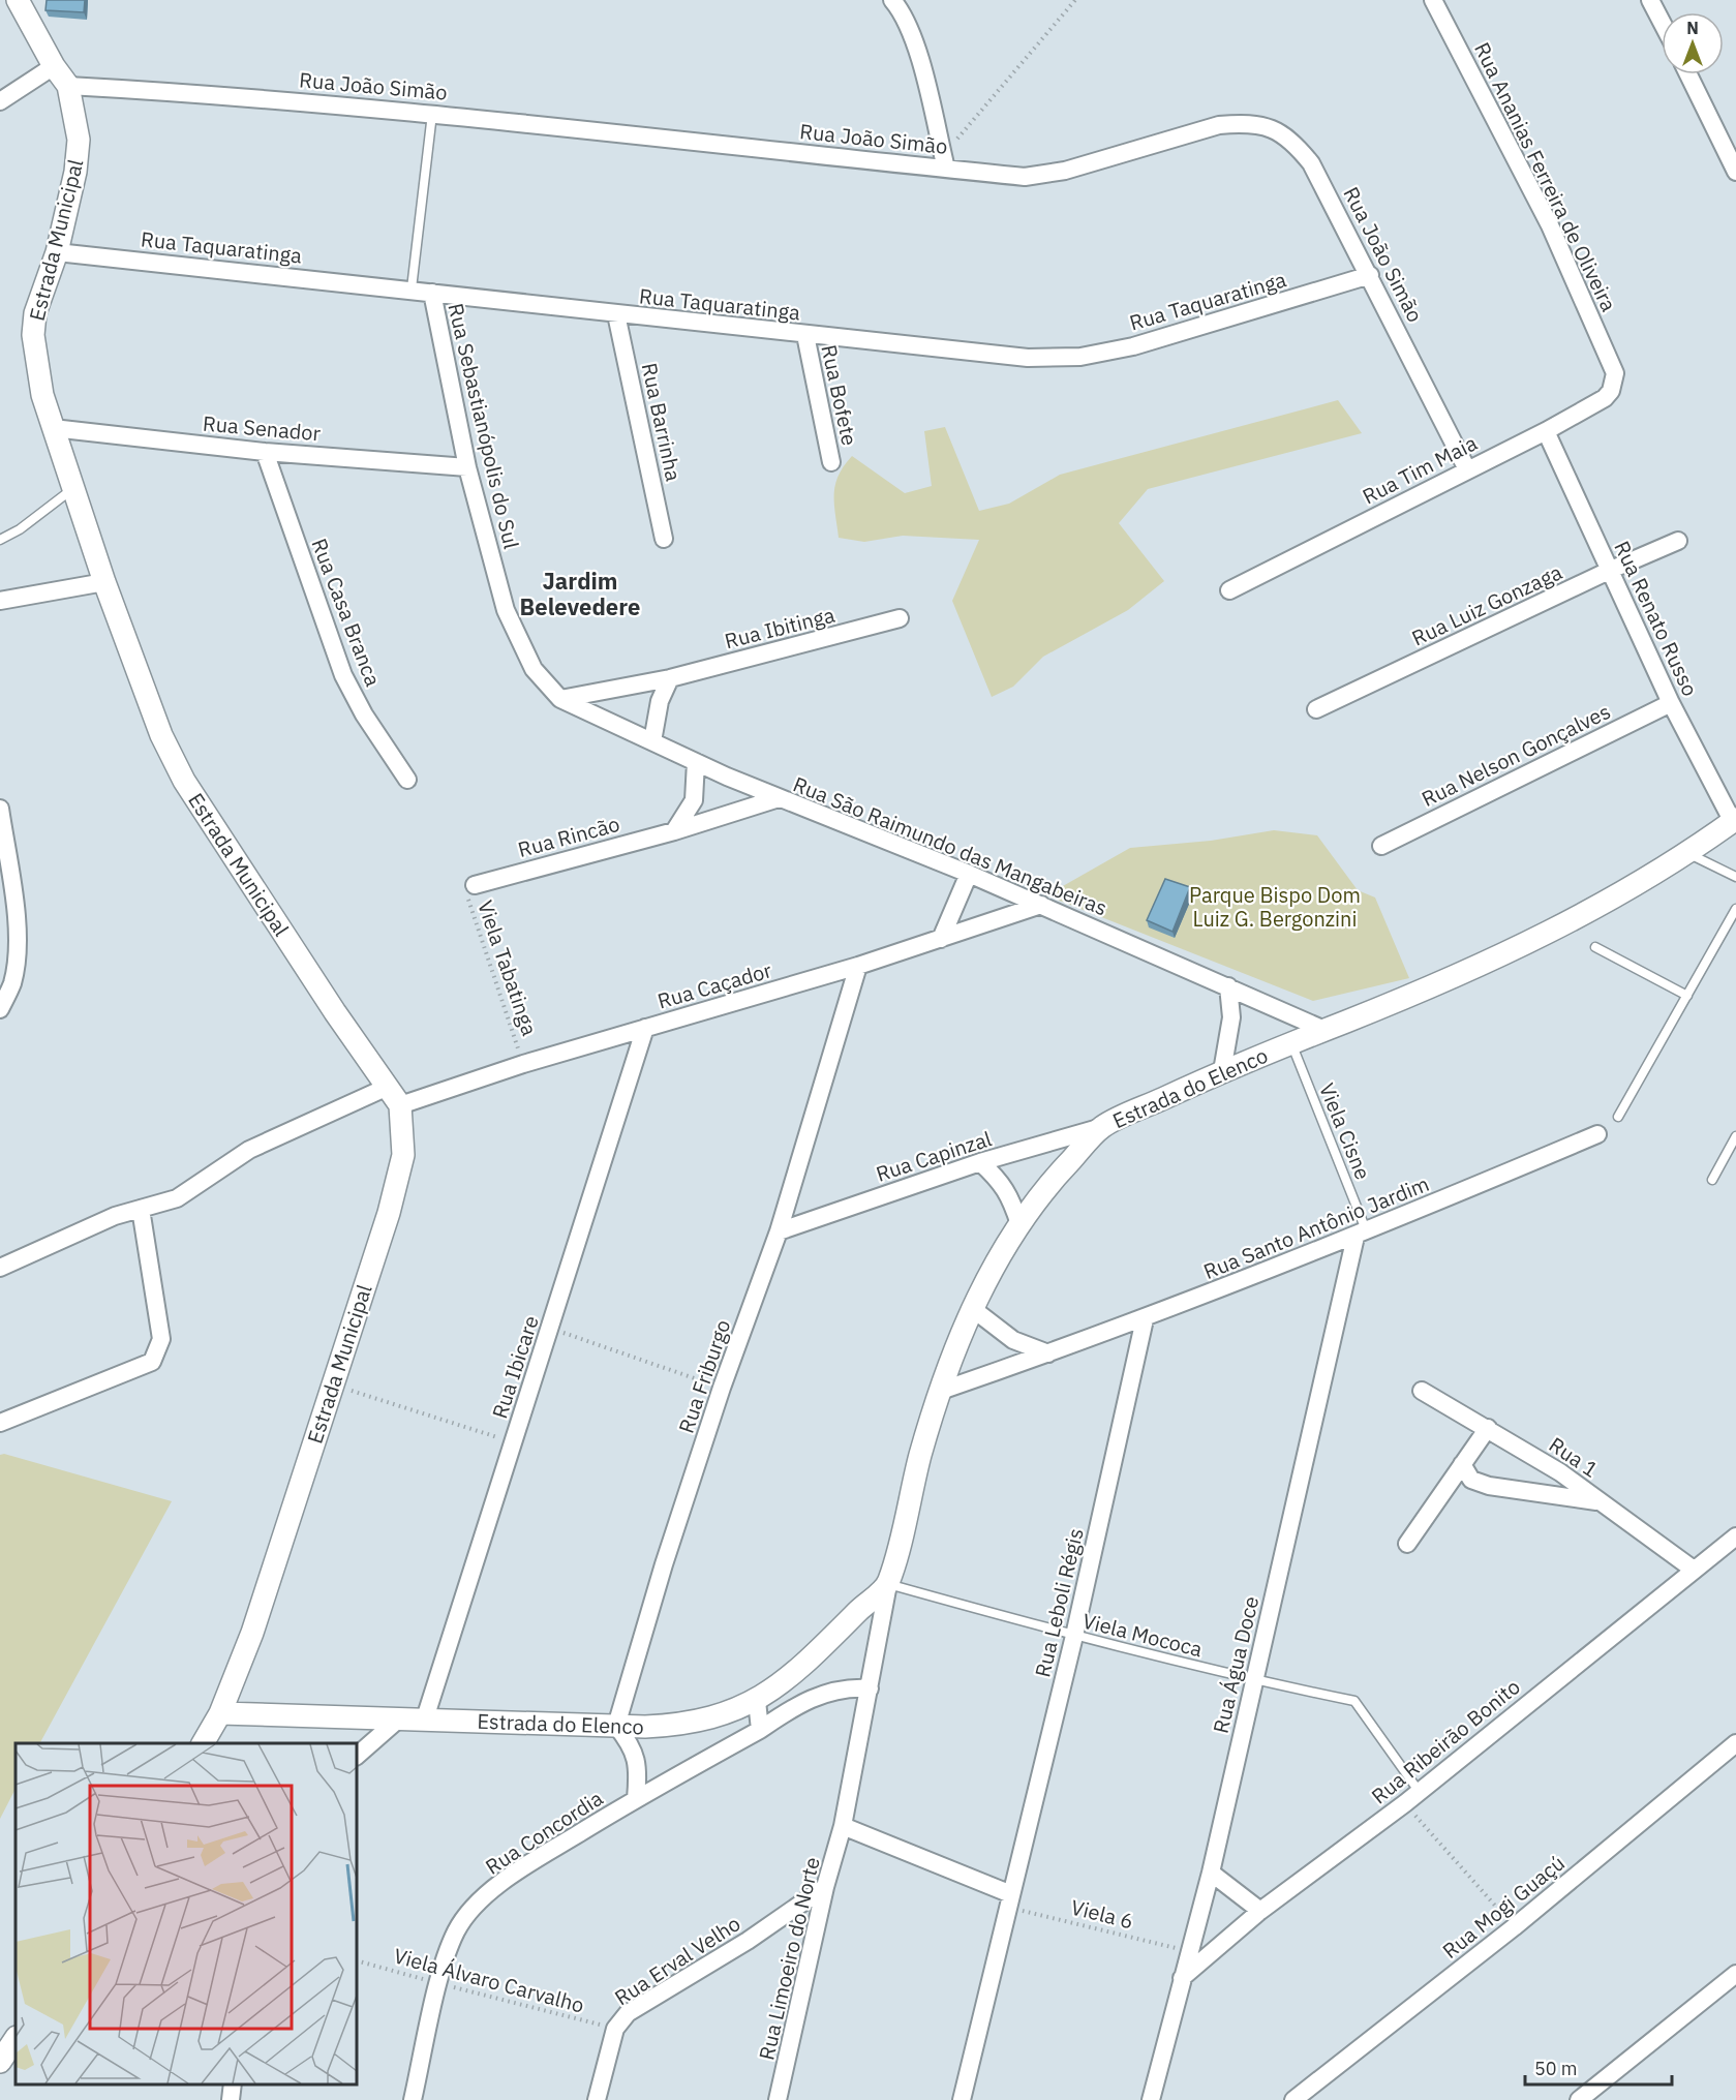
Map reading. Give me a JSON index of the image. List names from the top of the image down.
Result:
{
  "streets": {
    "street": [
      "Rua João Simão",
      "Rua Ananias Ferreira de Oliveira",
      "Estrada Municipal",
      "Rua Taquaratinga",
      "Rua Bofete",
      "Rua Barrinha",
      "Rua Sebastianópolis do Sul",
      "Rua Senador",
      "Rua Tim Maia",
      "Rua Luiz Gonzaga",
      "Rua Casa Branca",
      "Rua Renato Russo",
      "Rua Ibitinga",
      "Rua Nelson Gonçalves",
      "Rua Rincão",
      "Rua São Raimundo das Mangabeiras",
      "Rua Caçador",
      "Estrada do Elenco",
      "Rua Capinzal",
      "Rua Santo Antônio Jardim",
      "Rua Ibicare",
      "Rua Friburgo",
      "Rua 1",
      "Rua Leboli Régis",
      "Rua Água Doce",
      "Rua Ribeirão Bonito",
      "Rua Concordia",
      "Rua Mogi Guaçú",
      "Rua Limoeiro do Norte",
      "Rua Erval Velho"
    ],
    "lane": ["Viela Cisne", "Viela Mococa"],
    "path": ["Viela Tabatinga", "Viela 6", "Viela Álvaro Carvalho"]
  },
  "crossings": [
    ["Rua João Simão", "Estrada Municipal"],
    ["Rua João Simão", "Rua Taquaratinga"],
    ["Rua João Simão", "Rua Tim Maia"],
    ["Rua Ananias Ferreira de Oliveira", "Rua Tim Maia"],
    ["Estrada Municipal", "Rua Taquaratinga"],
    ["Estrada Municipal", "Rua Senador"],
    ["Estrada Municipal", "Rua Caçador"],
    ["Estrada Municipal", "Estrada do Elenco"],
    ["Rua Taquaratinga", "Rua Bofete"],
    ["Rua Taquaratinga", "Rua Barrinha"],
    ["Rua Taquaratinga", "Rua Sebastianópolis do Sul"],
    ["Rua Sebastianópolis do Sul", "Rua Senador"],
    ["Rua Sebastianópolis do Sul", "Rua Ibitinga"],
    ["Rua Sebastianópolis do Sul", "Rua São Raimundo das Mangabeiras"],
    ["Rua Senador", "Rua Casa Branca"],
    ["Rua Tim Maia", "Rua Renato Russo"],
    ["Rua Luiz Gonzaga", "Rua Renato Russo"],
    ["Rua Renato Russo", "Rua Nelson Gonçalves"],
    ["Rua Renato Russo", "Estrada do Elenco"],
    ["Rua Ibitinga", "Rua São Raimundo das Mangabeiras"],
    ["Rua Rincão", "Rua São Raimundo das Mangabeiras"],
    ["Rua Rincão", "Viela Tabatinga"],
    ["Rua São Raimundo das Mangabeiras", "Rua Caçador"],
    ["Rua São Raimundo das Mangabeiras", "Estrada do Elenco"],
    ["Viela Tabatinga", "Rua Caçador"],
    ["Rua Caçador", "Rua Ibicare"],
    ["Rua Caçador", "Rua Friburgo"],
    ["Estrada do Elenco", "Viela Cisne"],
    ["Estrada do Elenco", "Rua Capinzal"],
    ["Estrada do Elenco", "Rua Santo Antônio Jardim"],
    ["Estrada do Elenco", "Rua Ibicare"],
    ["Estrada do Elenco", "Rua Friburgo"],
    ["Estrada do Elenco", "Viela Mococa"],
    ["Estrada do Elenco", "Rua Limoeiro do Norte"],
    ["Viela Cisne", "Rua Santo Antônio Jardim"],
    ["Viela Cisne", "Rua Água Doce"],
    ["Rua Capinzal", "Rua Friburgo"],
    ["Rua Santo Antônio Jardim", "Rua Leboli Régis"],
    ["Rua Santo Antônio Jardim", "Rua Água Doce"],
    ["Rua 1", "Rua Ribeirão Bonito"],
    ["Rua Leboli Régis", "Viela Mococa"],
    ["Rua Leboli Régis", "Viela 6"],
    ["Viela Mococa", "Rua Água Doce"],
    ["Viela Mococa", "Rua Ribeirão Bonito"],
    ["Rua Água Doce", "Rua Ribeirão Bonito"],
    ["Rua Água Doce", "Viela 6"],
    ["Rua Concordia", "Viela Álvaro Carvalho"],
    ["Rua Limoeiro do Norte", "Rua Erval Velho"],
    ["Rua Erval Velho", "Viela Álvaro Carvalho"]
  ],
  "districts": ["Jardim Belevedere"],
  "parks": ["Parque Bispo Dom Luiz G. Bergonzini"],
  "scale_bar": "50 m",
  "north": "top"
}
